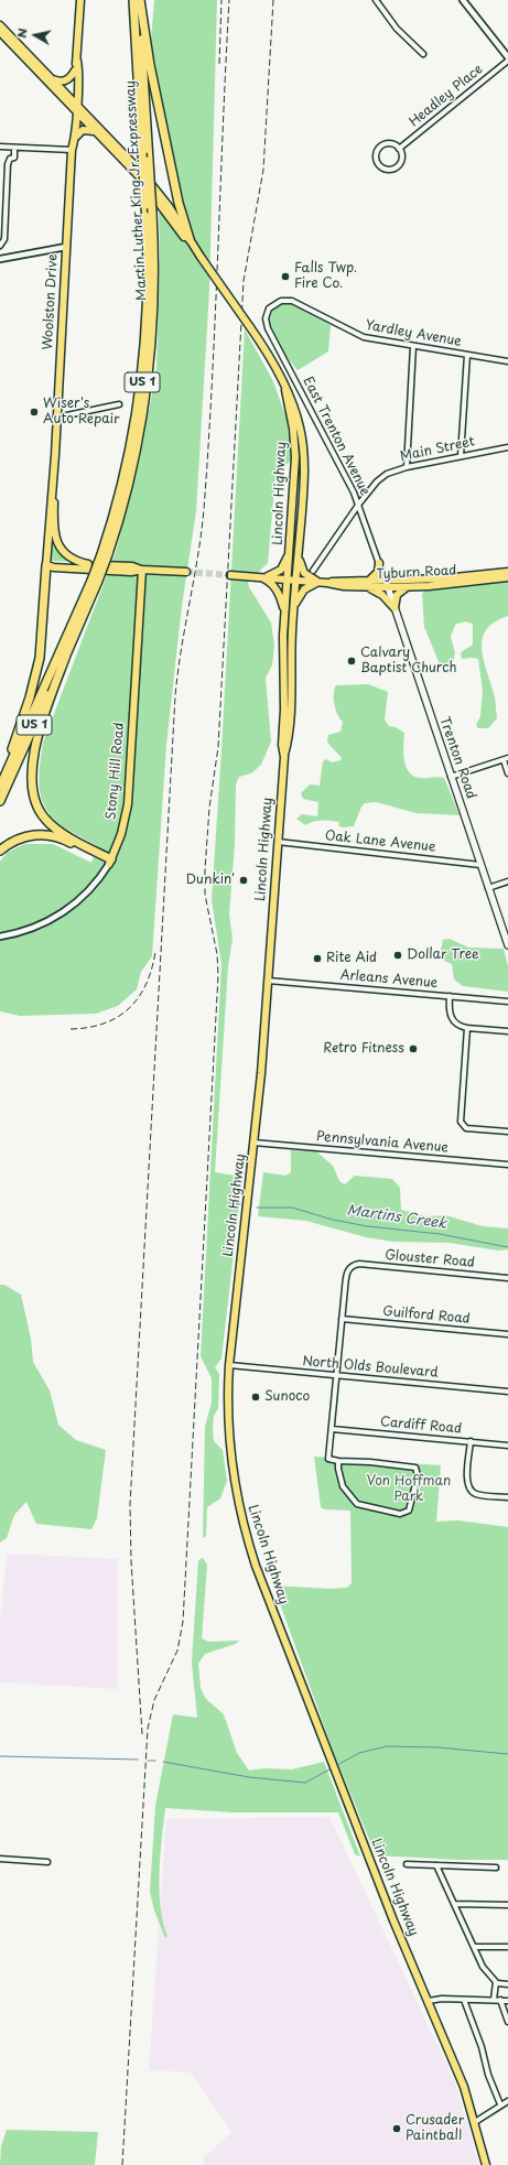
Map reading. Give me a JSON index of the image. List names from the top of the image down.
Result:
{
  "streets": {
    "highway": ["Martin Luther King Jr. Expressway", "US 1"],
    "main road": [
      "Woolston Drive",
      "Lincoln Highway",
      "Tyburn Road",
      "Trenton Road",
      "Stony Hill Road"
    ],
    "street": [
      "Headley Place",
      "Yardley Avenue",
      "East Trenton Avenue",
      "Main Street",
      "Oak Lane Avenue",
      "Arleans Avenue",
      "Pennsylvania Avenue",
      "Glouster Road",
      "Guilford Road",
      "North Olds Boulevard",
      "Cardiff Road"
    ]
  },
  "crossings": [
    ["Woolston Drive", "Lincoln Highway"],
    ["Woolston Drive", "Stony Hill Road"],
    ["Yardley Avenue", "East Trenton Avenue"],
    ["East Trenton Avenue", "Main Street"],
    ["East Trenton Avenue", "Tyburn Road"],
    ["East Trenton Avenue", "Trenton Road"],
    ["Lincoln Highway", "Tyburn Road"],
    ["Lincoln Highway", "Oak Lane Avenue"],
    ["Lincoln Highway", "Arleans Avenue"],
    ["Lincoln Highway", "Pennsylvania Avenue"],
    ["Lincoln Highway", "North Olds Boulevard"],
    ["Tyburn Road", "Trenton Road"],
    ["Trenton Road", "Oak Lane Avenue"],
    ["Glouster Road", "Guilford Road"]
  ],
  "water": ["Martins Creek"],
  "parks": ["Von Hoffman Park"],
  "places": [
    "Falls Twp. Fire Co.",
    "Wiser's Auto Repair",
    "Calvary Baptist Church",
    "Dunkin'",
    "Dollar Tree",
    "Rite Aid",
    "Retro Fitness",
    "Sunoco",
    "Crusader Paintball"
  ],
  "north": "left"
}
